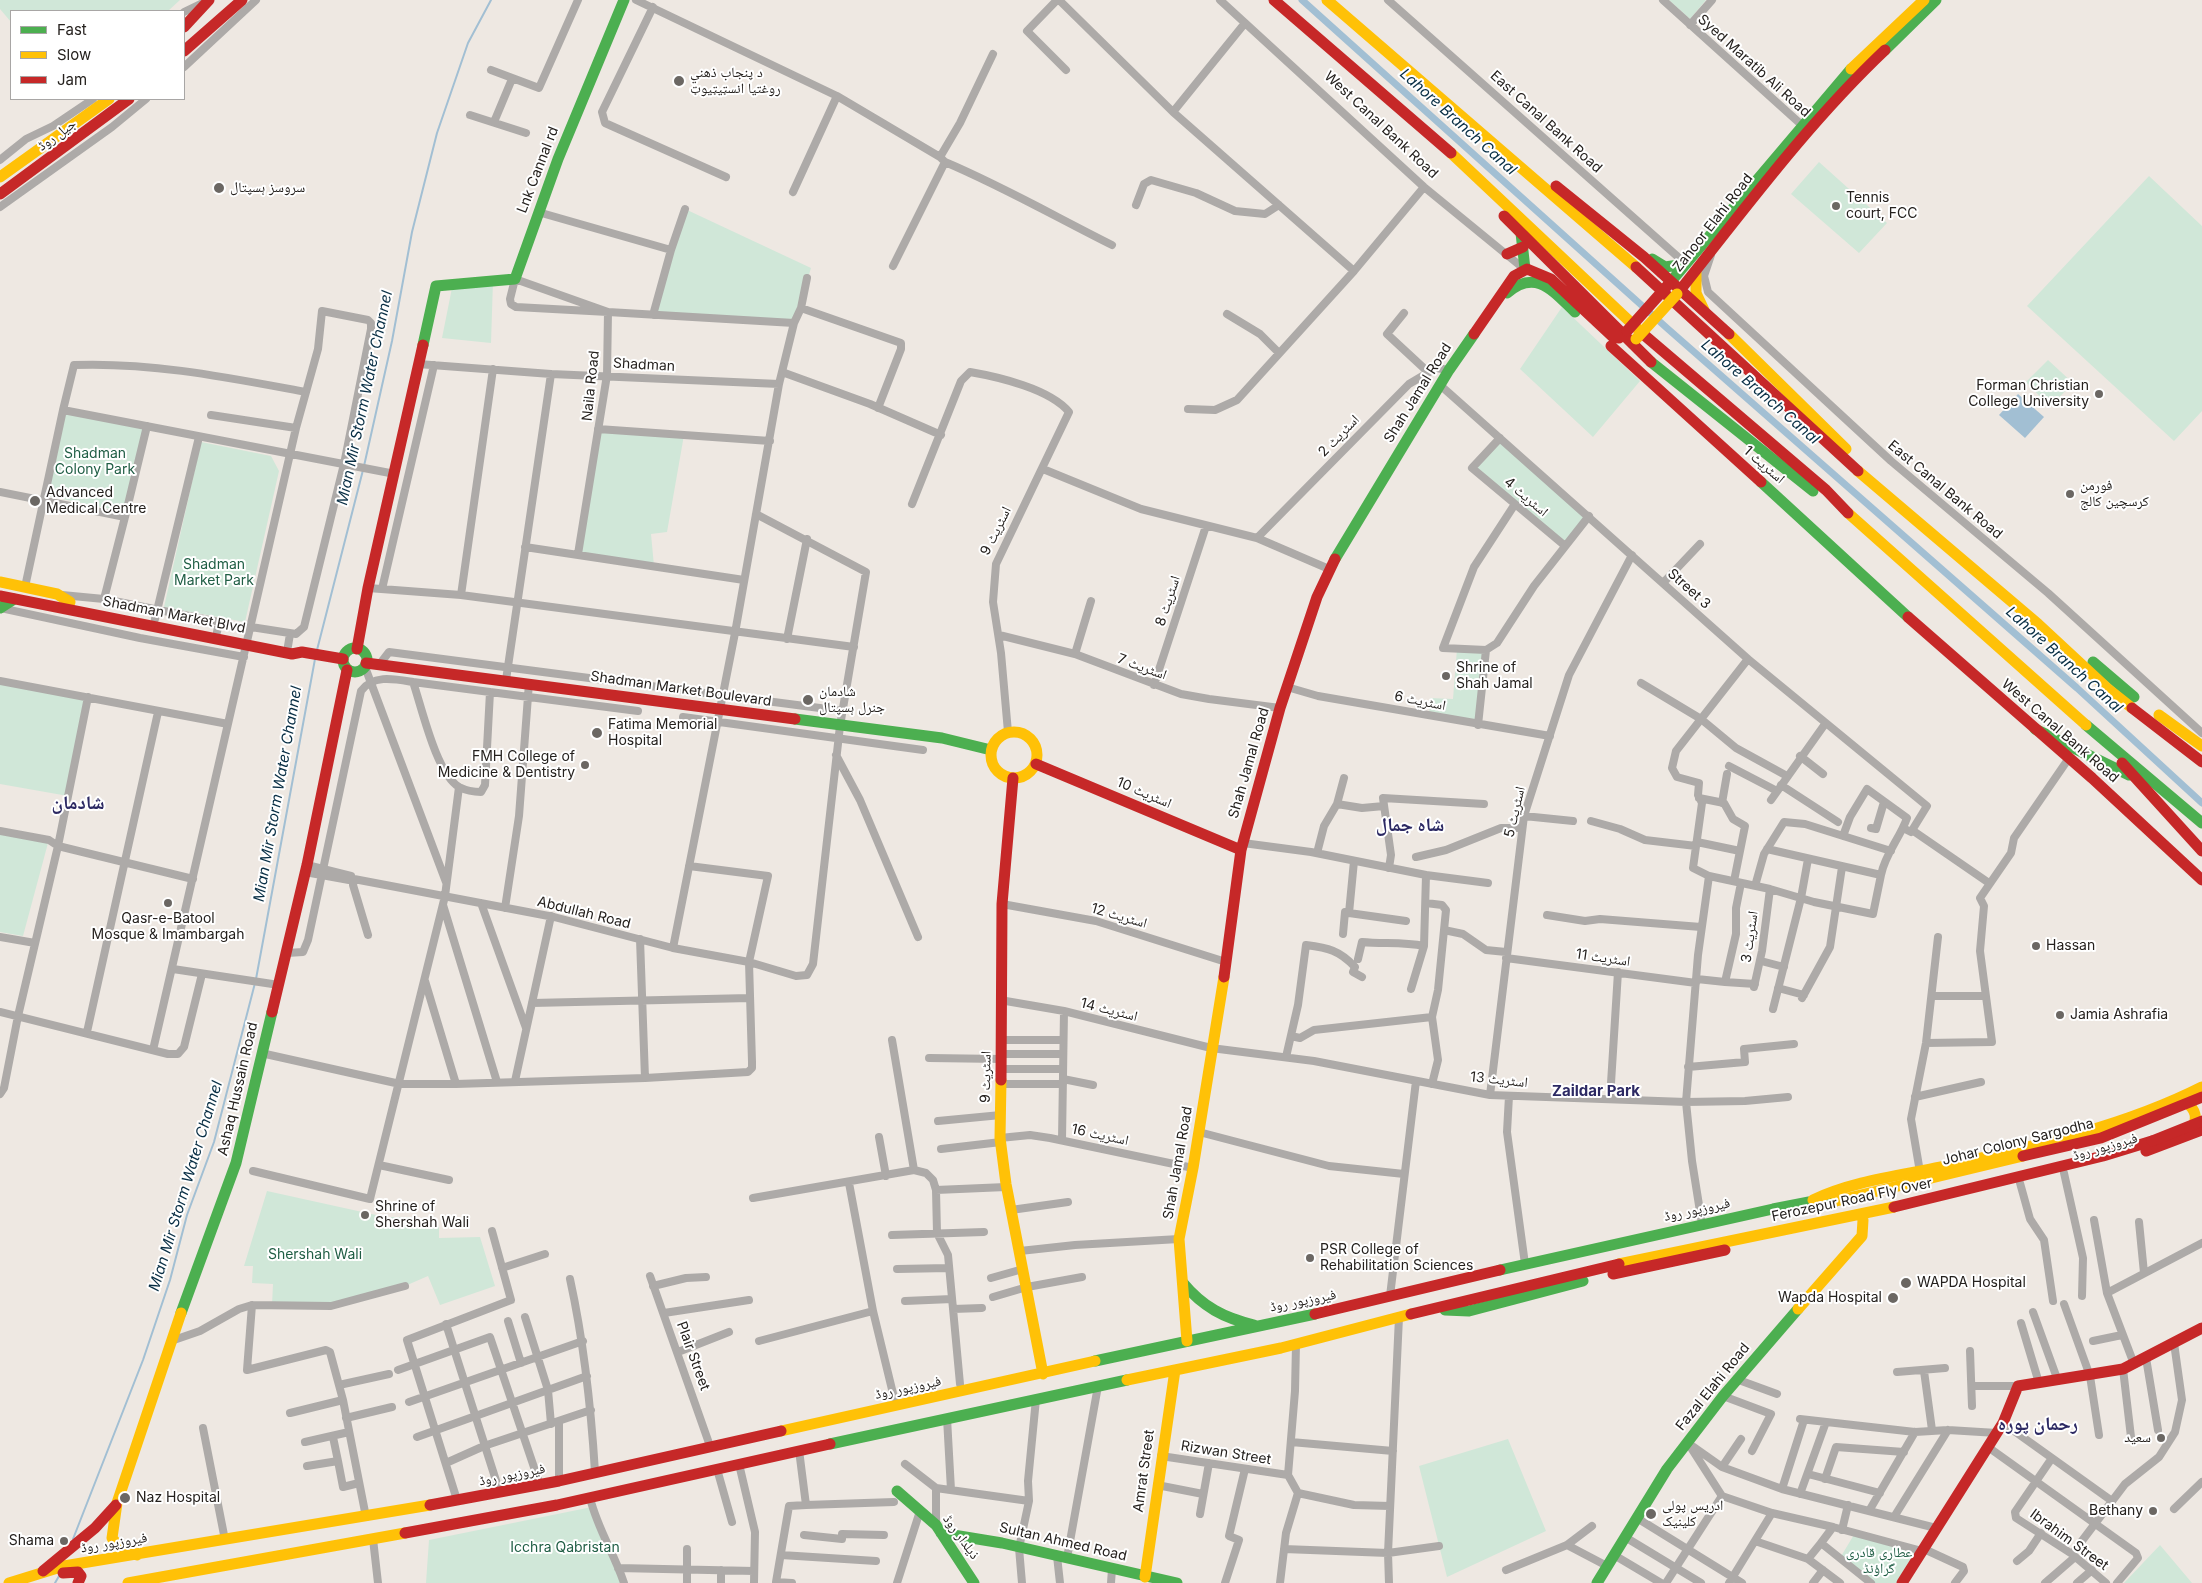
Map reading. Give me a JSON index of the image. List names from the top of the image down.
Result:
{
  "streets": {
    "main road": [
      "West Canal Bank Road",
      "جیل روڈ",
      "Lnk Cannal rd",
      "Zahoor Elahi Road",
      "Shah Jamal Road",
      "اسٹریٹ 1",
      "اسٹریٹ 9",
      "Shadman Market Blvd",
      "Shadman Market Boulevard",
      "اسٹریٹ 10",
      "Ashaq Hussain Road",
      "Johar Colony Sargodha",
      "فیروزپور روڈ",
      "Ferozepur Road Fly Over",
      "Fazal Elahi Road",
      "Amrat Street",
      "ذیلدار روڈ",
      "Sultan Ahmed Road"
    ],
    "street": [
      "Syed Maratib Ali Road",
      "East Canal Bank Road",
      "Shadman",
      "Naila Road",
      "اسٹریٹ 2",
      "اسٹریٹ 4",
      "Street 3",
      "اسٹریٹ 8",
      "اسٹریٹ 7",
      "اسٹریٹ 6",
      "اسٹریٹ 5",
      "Abdullah Road",
      "اسٹریٹ 12",
      "اسٹریٹ 3",
      "اسٹریٹ 11",
      "اسٹریٹ 14",
      "اسٹریٹ 13",
      "اسٹریٹ 16",
      "Plair Street",
      "Rizwan Street",
      "Ibrahim Street"
    ]
  },
  "crossings": [
    ["Syed Maratib Ali Road", "Zahoor Elahi Road"],
    ["East Canal Bank Road", "Zahoor Elahi Road"],
    ["West Canal Bank Road", "Shah Jamal Road"],
    ["West Canal Bank Road", "اسٹریٹ 1"],
    ["Shadman", "Naila Road"],
    ["Shah Jamal Road", "اسٹریٹ 2"],
    ["Shah Jamal Road", "Street 3"],
    ["Shah Jamal Road", "اسٹریٹ 7"],
    ["Shah Jamal Road", "اسٹریٹ 6"],
    ["Shah Jamal Road", "اسٹریٹ 10"],
    ["Shah Jamal Road", "اسٹریٹ 12"],
    ["Shah Jamal Road", "اسٹریٹ 14"],
    ["Shah Jamal Road", "اسٹریٹ 13"],
    ["Shah Jamal Road", "اسٹریٹ 16"],
    ["Shah Jamal Road", "فیروزپور روڈ"],
    ["اسٹریٹ 4", "Street 3"],
    ["اسٹریٹ 9", "اسٹریٹ 7"],
    ["اسٹریٹ 9", "Shadman Market Boulevard"],
    ["اسٹریٹ 9", "اسٹریٹ 10"],
    ["اسٹریٹ 9", "اسٹریٹ 12"],
    ["اسٹریٹ 9", "اسٹریٹ 14"],
    ["اسٹریٹ 9", "اسٹریٹ 16"],
    ["اسٹریٹ 9", "فیروزپور روڈ"],
    ["Street 3", "اسٹریٹ 5"],
    ["اسٹریٹ 8", "اسٹریٹ 7"],
    ["Shadman Market Blvd", "Shadman Market Boulevard"],
    ["Shadman Market Blvd", "Ashaq Hussain Road"],
    ["Shadman Market Boulevard", "اسٹریٹ 10"],
    ["Shadman Market Boulevard", "Ashaq Hussain Road"],
    ["اسٹریٹ 6", "اسٹریٹ 5"],
    ["اسٹریٹ 5", "اسٹریٹ 11"],
    ["اسٹریٹ 5", "اسٹریٹ 13"],
    ["Abdullah Road", "Ashaq Hussain Road"],
    ["اسٹریٹ 3", "اسٹریٹ 11"],
    ["اسٹریٹ 14", "اسٹریٹ 13"],
    ["Ashaq Hussain Road", "فیروزپور روڈ"],
    ["Johar Colony Sargodha", "فیروزپور روڈ"],
    ["فیروزپور روڈ", "Ferozepur Road Fly Over"],
    ["فیروزپور روڈ", "Plair Street"],
    ["فیروزپور روڈ", "Fazal Elahi Road"],
    ["فیروزپور روڈ", "Amrat Street"],
    ["Rizwan Street", "Amrat Street"],
    ["Amrat Street", "Sultan Ahmed Road"],
    ["ذیلدار روڈ", "Sultan Ahmed Road"]
  ],
  "districts": [
    "شادمان",
    "شاہ جمال",
    "Zaildar Park",
    "رحمان پورہ"
  ],
  "water": ["Lahore Branch Canal", "Mian Mir Storm Water Channel"],
  "parks": [
    "Shadman Colony Park",
    "Shadman Market Park",
    "Shershah Wali",
    "Icchra Qabristan",
    "عطاری قادری گراؤنڈ"
  ],
  "places": [
    "د پنجاب ذهني روغتیا انسټیټیوټ",
    "سروسز ہسپتال",
    "Tennis court, FCC",
    "Forman Christian College University",
    "فورمن کرسچین کالج",
    "Advanced Medical Centre",
    "Shrine of Shah Jamal",
    "شادمان جنرل ہسپتال",
    "Fatima Memorial Hospital",
    "FMH College of Medicine & Dentistry",
    "Qasr-e-Batool Mosque & Imambargah",
    "Hassan",
    "Jamia Ashrafia",
    "Shrine of Shershah Wali",
    "PSR College of Rehabilitation Sciences",
    "WAPDA Hospital",
    "Wapda Hospital",
    "سعید",
    "Naz Hospital",
    "Bethany",
    "ادریس پولی کلینیک",
    "Shama"
  ],
  "legend": ["Fast", "Slow", "Jam"]
}
